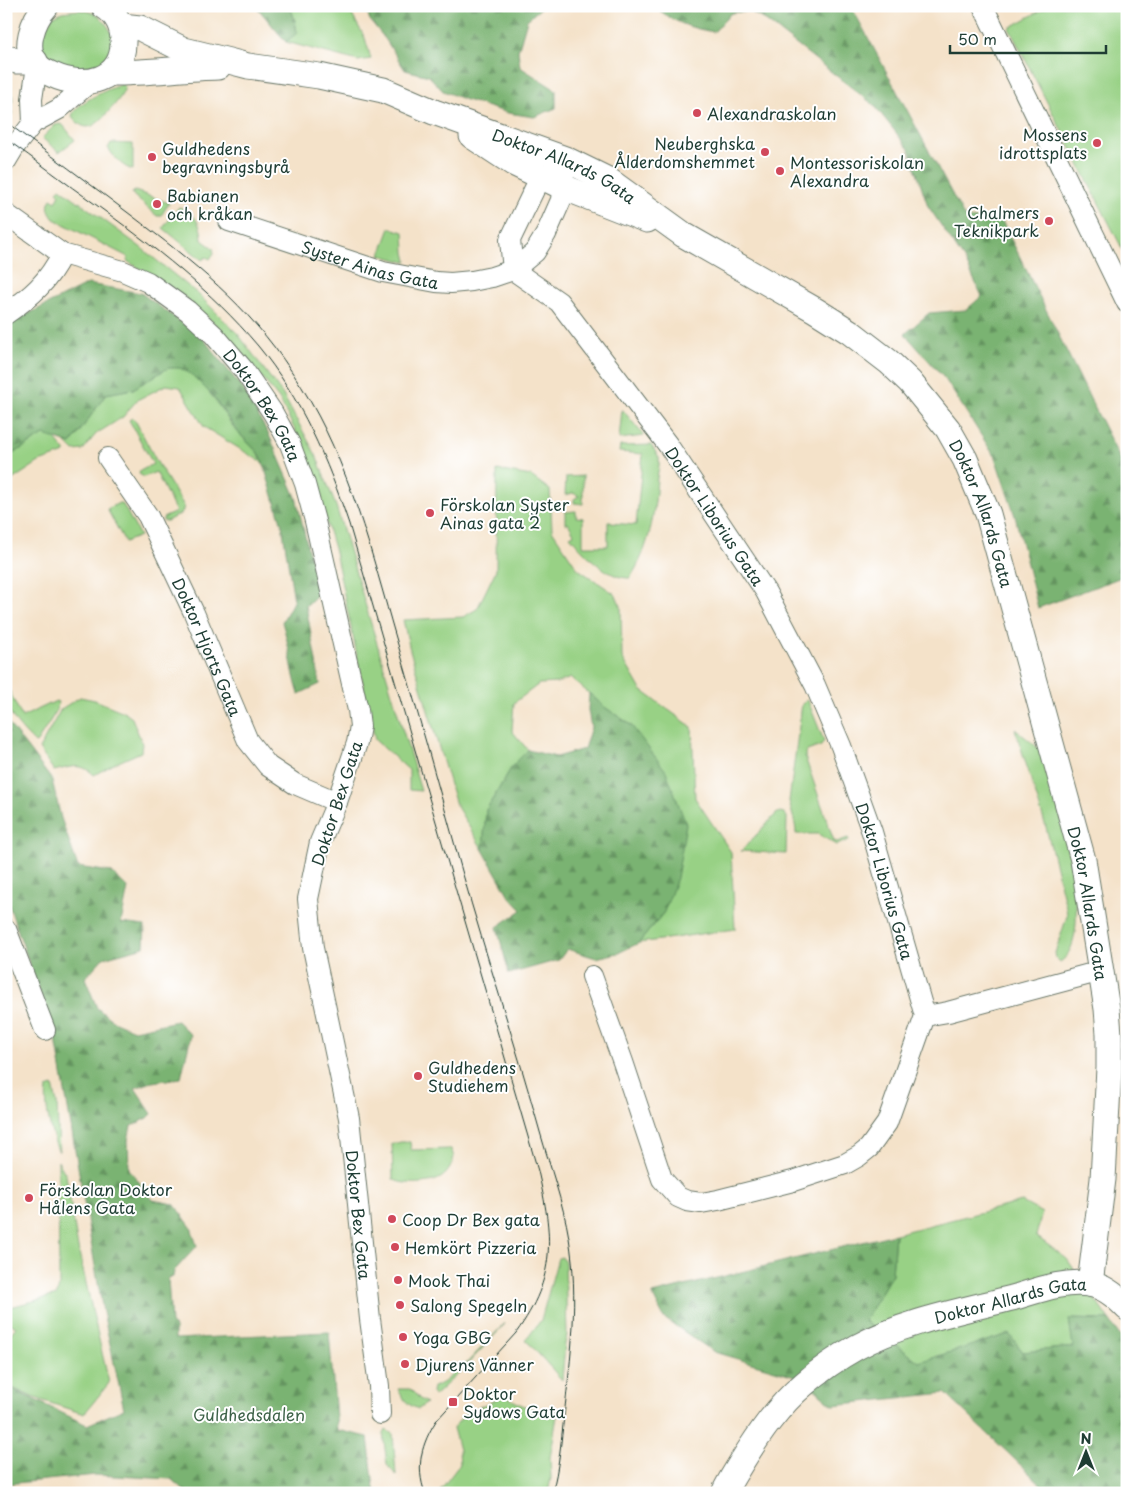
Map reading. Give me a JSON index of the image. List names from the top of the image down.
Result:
{
  "streets": {
    "street": [
      "Doktor Allards Gata",
      "Syster Ainas Gata",
      "Doktor Bex Gata",
      "Doktor Liborius Gata",
      "Doktor Hjorts Gata"
    ]
  },
  "crossings": [
    ["Syster Ainas Gata", "Doktor Liborius Gata"],
    ["Doktor Bex Gata", "Doktor Hjorts Gata"]
  ],
  "parks": ["Guldhedsdalen"],
  "places": {
    "other": [
      "Alexandraskolan",
      "Mossens idrottsplats",
      "Neuberghska Ålderdomshemmet",
      "Guldhedens begravningsbyrå",
      "Montessoriskolan Alexandra",
      "Babianen och kråkan",
      "Chalmers Teknikpark",
      "Förskolan Syster Ainas gata 2",
      "Guldhedens Studiehem",
      "Förskolan Doktor Hålens Gata",
      "Coop Dr Bex gata",
      "Hemkört Pizzeria",
      "Mook Thai",
      "Salong Spegeln",
      "Yoga GBG",
      "Djurens Vänner"
    ],
    "transit": ["Doktor Sydows Gata"]
  },
  "scale_bar": "50 m",
  "north": "top"
}
